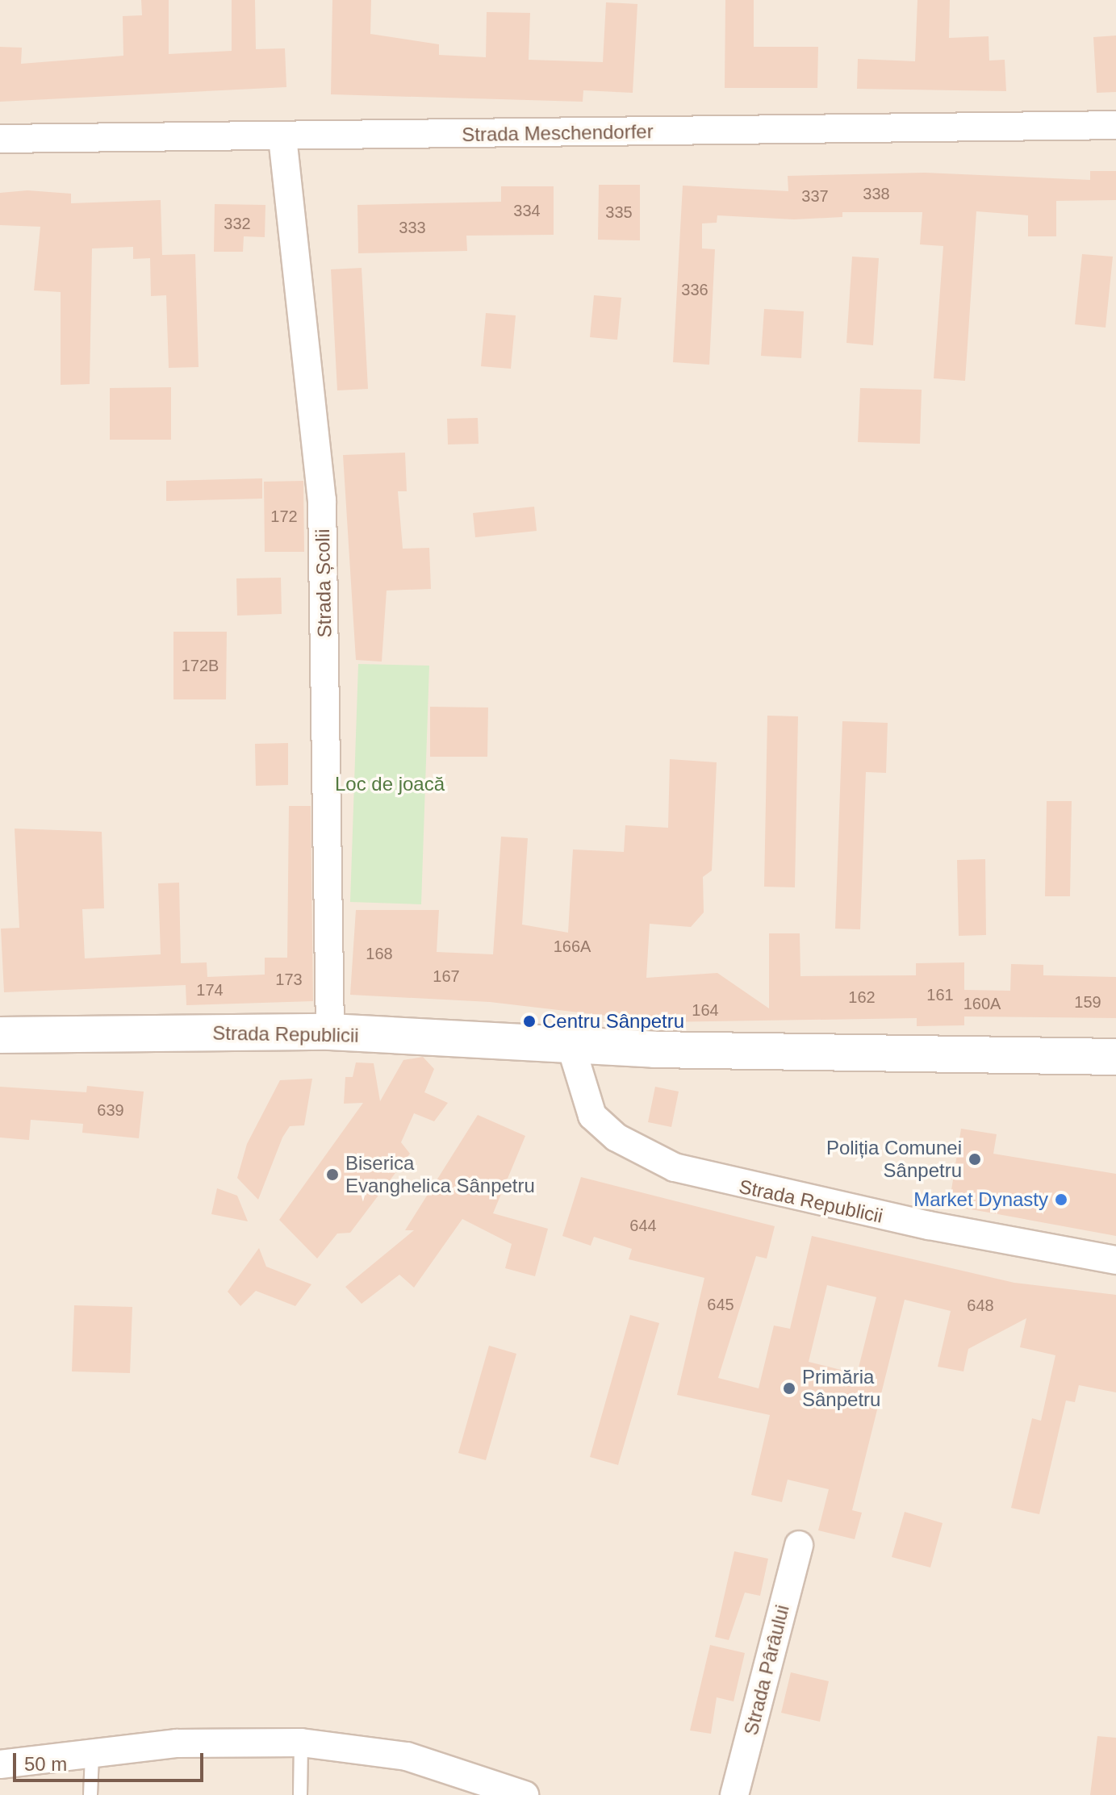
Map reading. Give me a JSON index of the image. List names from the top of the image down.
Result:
{
  "streets": {
    "main road": ["Strada Republicii"],
    "street": ["Strada Meschendorfer", "Strada Școlii", "Strada Pârâului"]
  },
  "crossings": [
    ["Strada Meschendorfer", "Strada Școlii"],
    ["Strada Școlii", "Strada Republicii"]
  ],
  "parks": ["Loc de joacă"],
  "places": [
    "Centru Sânpetru",
    "Poliția Comunei Sânpetru",
    "Biserica Evanghelica Sânpetru",
    "Market Dynasty",
    "Primăria Sânpetru"
  ],
  "house_numbers": [
    "338",
    "337",
    "334",
    "335",
    "332",
    "333",
    "336",
    "172",
    "172B",
    "166A",
    "168",
    "167",
    "173",
    "174",
    "161",
    "162",
    "159",
    "160A",
    "164",
    "639",
    "644",
    "645",
    "648"
  ],
  "scale_bar": "50 m"
}
